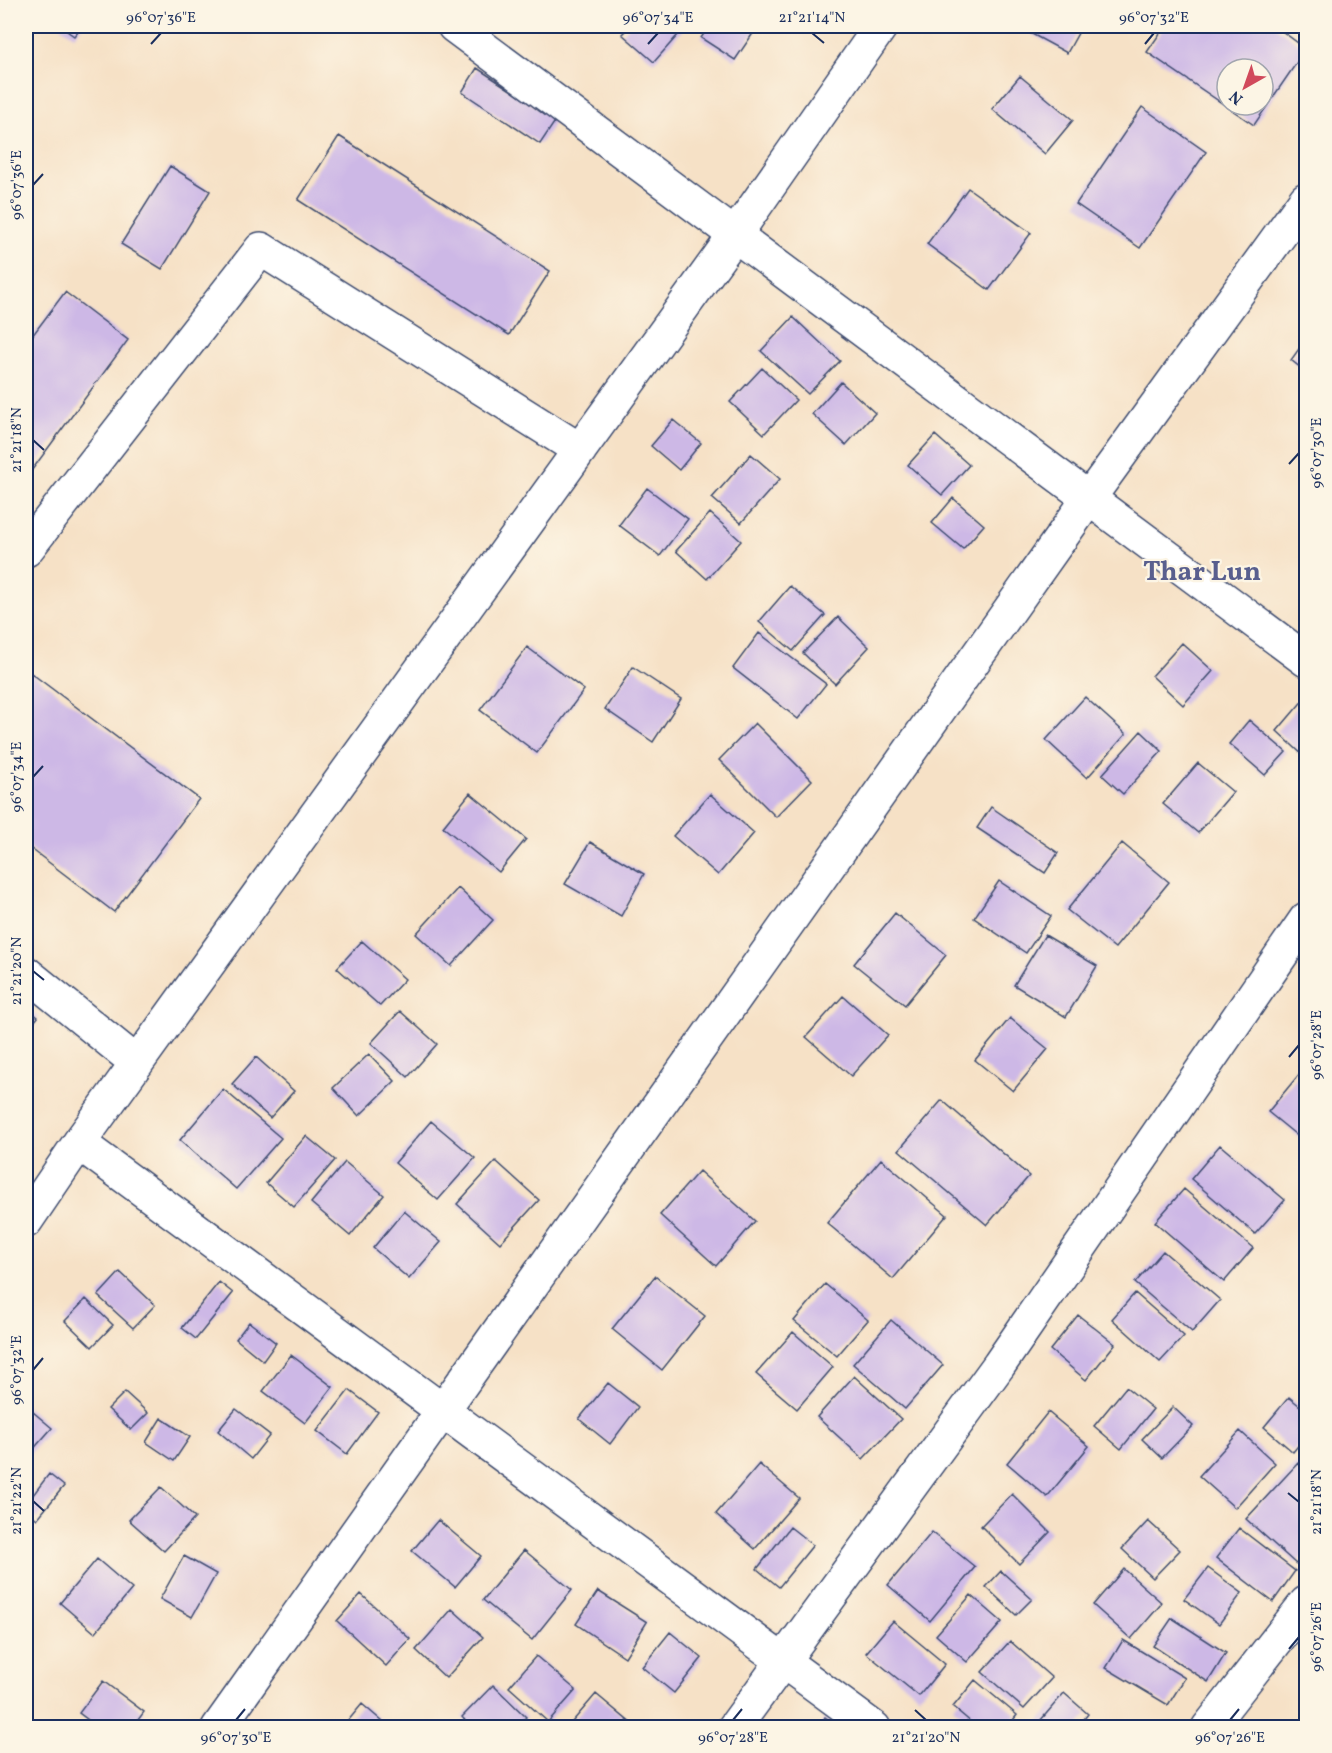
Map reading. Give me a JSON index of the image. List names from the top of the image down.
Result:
{
  "districts": ["Thar Lun"],
  "north": "bottom left",
  "coordinates": [
    "96°07'36\"E",
    "96°07'34\"E",
    "21°21'14\"N",
    "96°07'32\"E",
    "21°21'18\"N",
    "96°07'30\"E",
    "21°21'20\"N",
    "96°07'28\"E",
    "21°21'22\"N",
    "96°07'26\"E"
  ]
}
